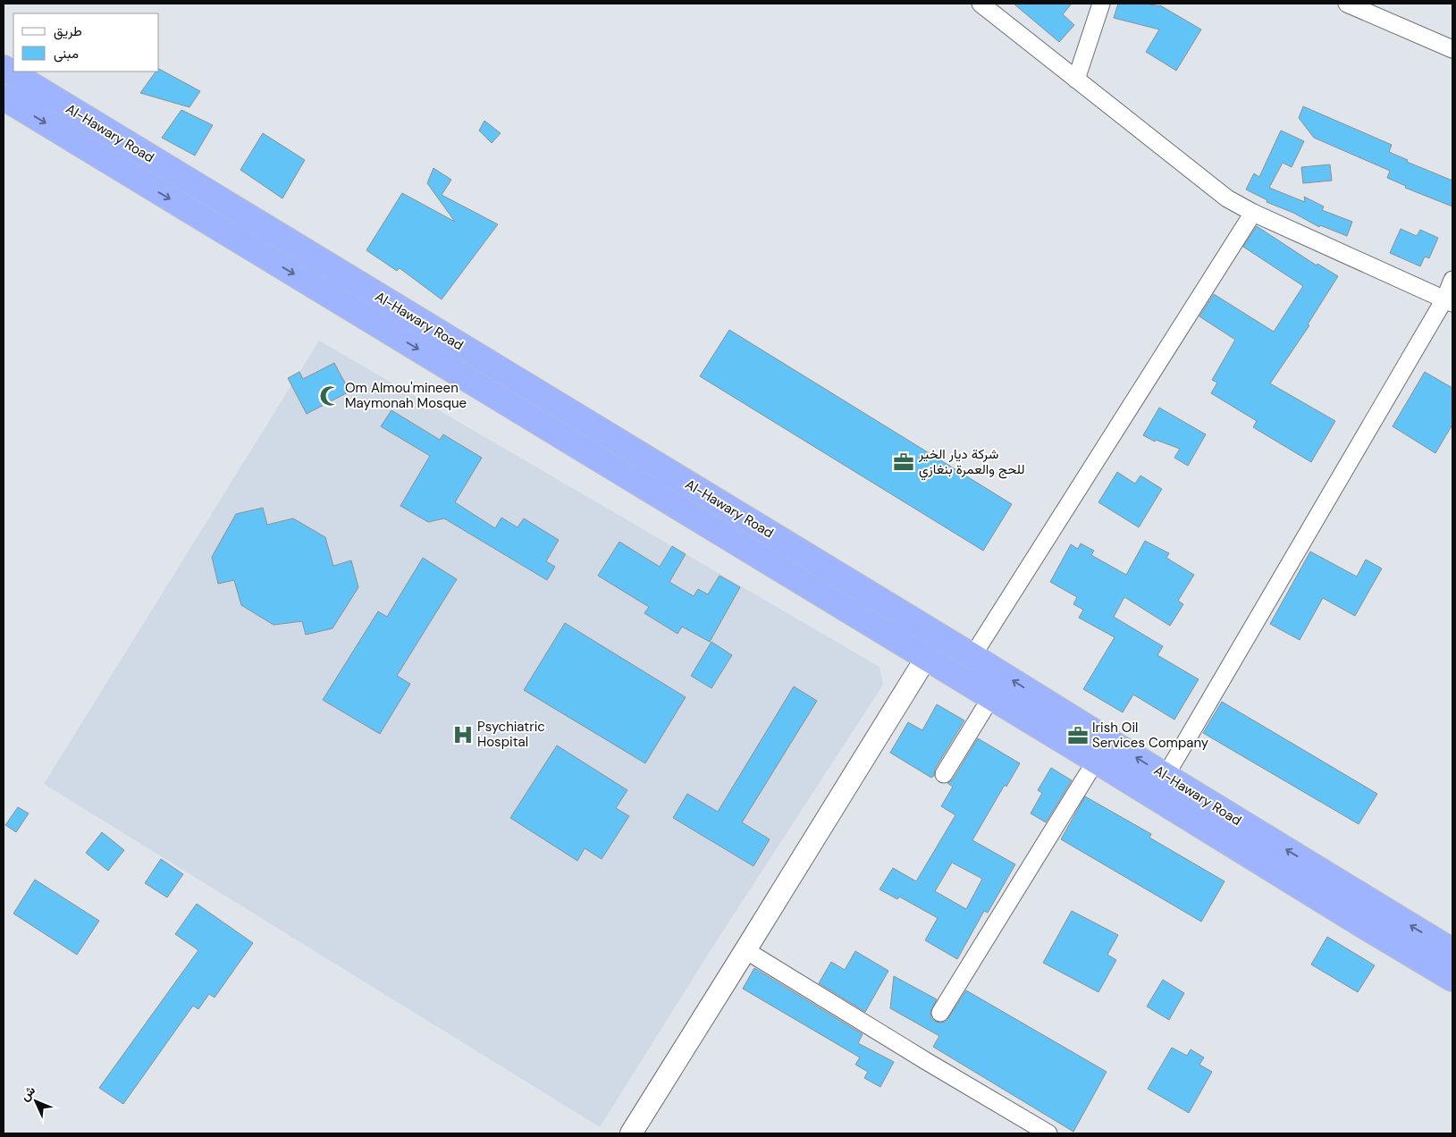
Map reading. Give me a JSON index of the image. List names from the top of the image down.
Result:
{
  "streets": {
    "highway": ["Al-Hawary Road"]
  },
  "places": {
    "mosque": ["Om Almou'mineen Maymonah Mosque"],
    "office": ["شركة ديار الخير للحج والعمرة بنغازي", "Irish Oil Services Company"],
    "hospital": ["Psychiatric Hospital"]
  },
  "legend": ["طريق", "مبنى"],
  "north": "top left"
}
